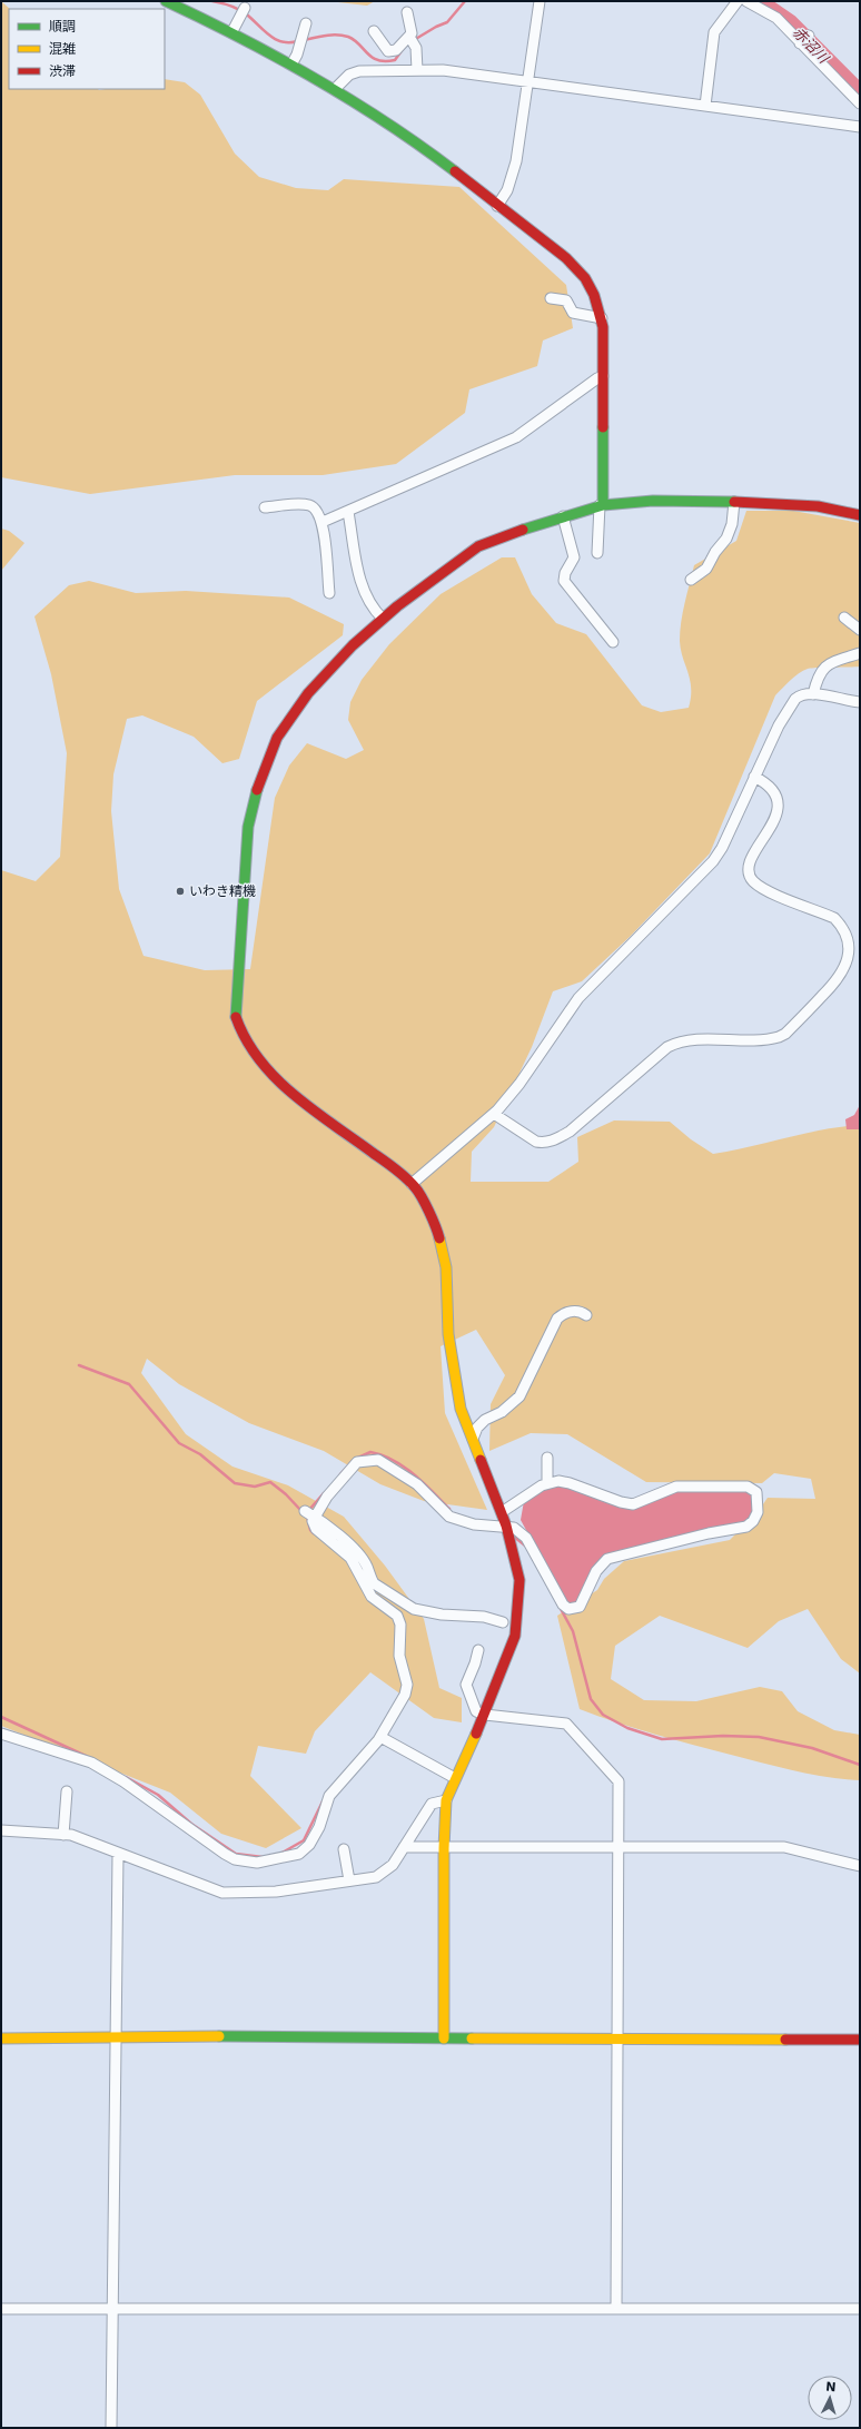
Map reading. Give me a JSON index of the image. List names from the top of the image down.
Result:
{
  "water": ["赤沼川"],
  "places": ["いわき精機"],
  "legend": ["順調", "混雑", "渋滞"],
  "north": "top"
}
